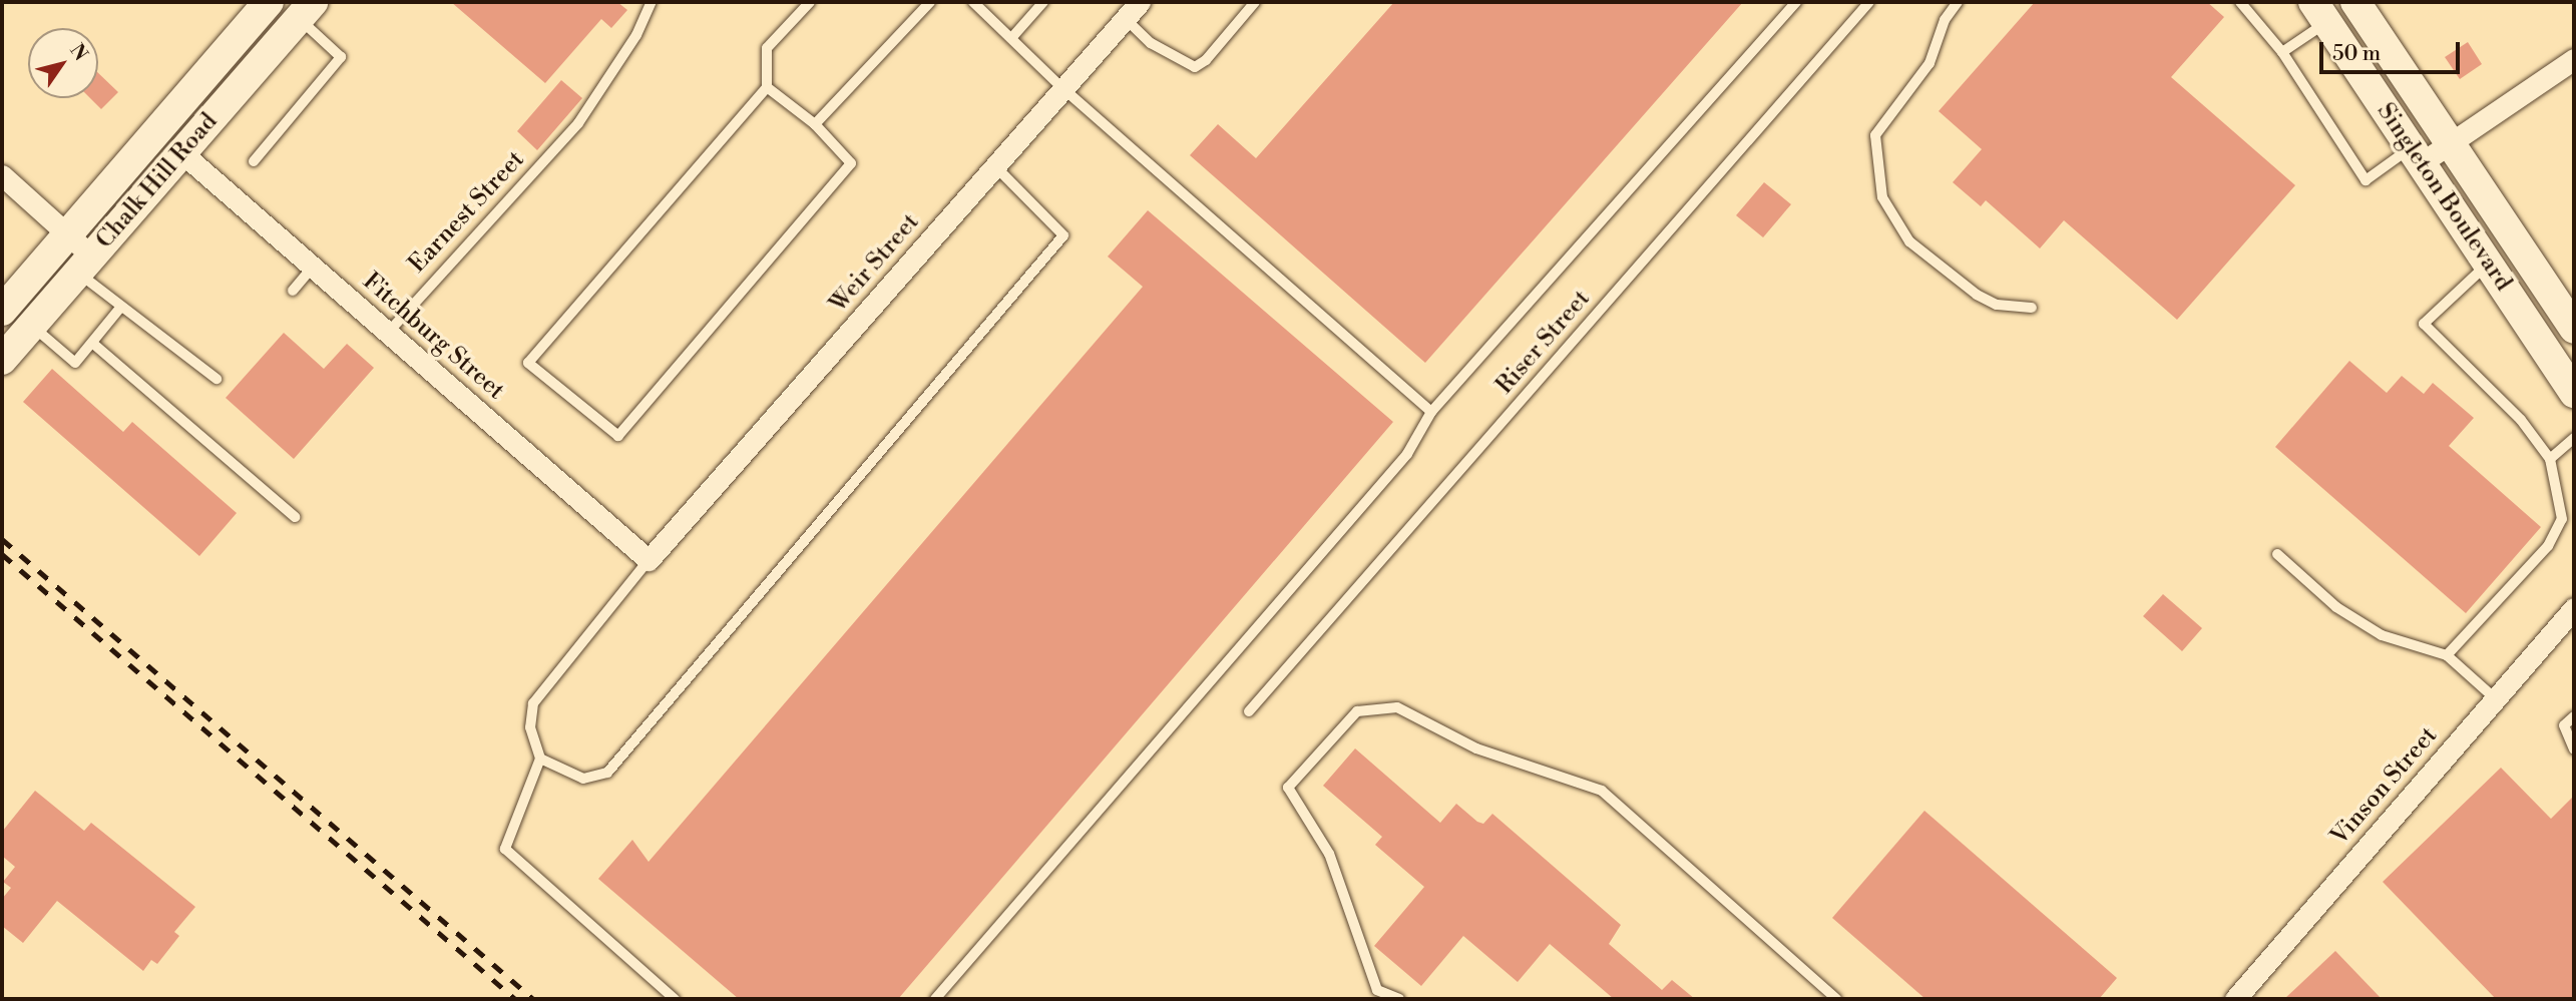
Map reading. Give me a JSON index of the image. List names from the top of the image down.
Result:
{
  "streets": {
    "street": [
      "Chalk Hill Road",
      "Singleton Boulevard",
      "Weir Street",
      "Fitchburg Street",
      "Vinson Street"
    ],
    "lane": ["Earnest Street", "Riser Street"]
  },
  "crossings": [
    ["Chalk Hill Road", "Fitchburg Street"],
    ["Earnest Street", "Fitchburg Street"],
    ["Weir Street", "Fitchburg Street"]
  ],
  "scale_bar": "50 m",
  "north": "top right"
}
